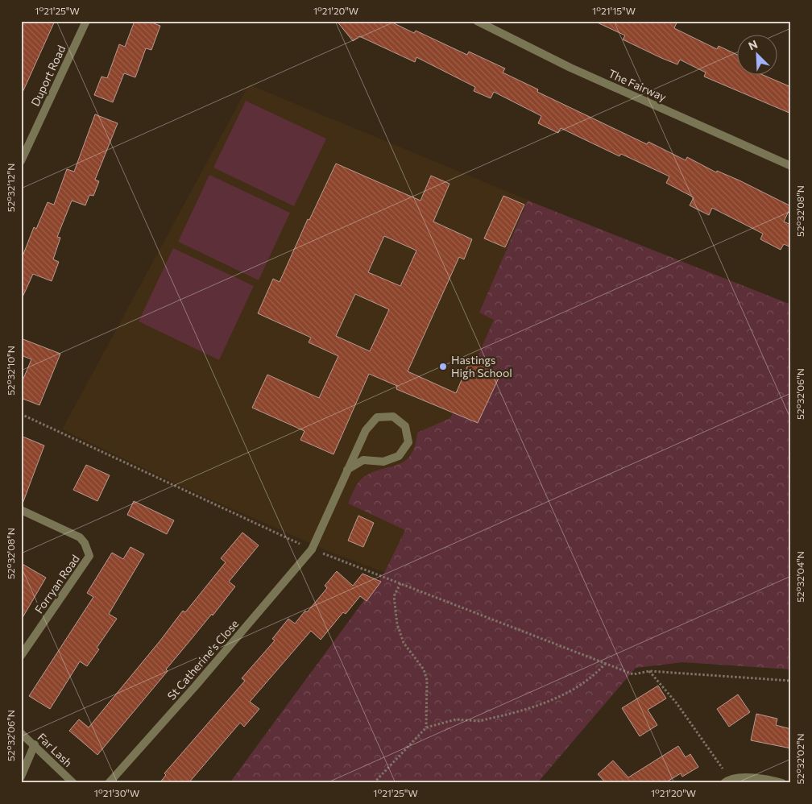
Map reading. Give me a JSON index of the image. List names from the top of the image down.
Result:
{
  "streets": {
    "street": [
      "Duport Road",
      "The Fairway",
      "Forryan Road",
      "St Catherine's Close",
      "Far Lash"
    ]
  },
  "places": ["Hastings High School"],
  "north": "top left",
  "coordinates": [
    "1°21'25\"W",
    "1°21'20\"W",
    "1°21'15\"W",
    "52°32'12\"N",
    "52°32'08\"N",
    "52°32'10\"N",
    "52°32'06\"N",
    "52°32'04\"N",
    "52°32'02\"N",
    "1°21'30\"W"
  ]
}
